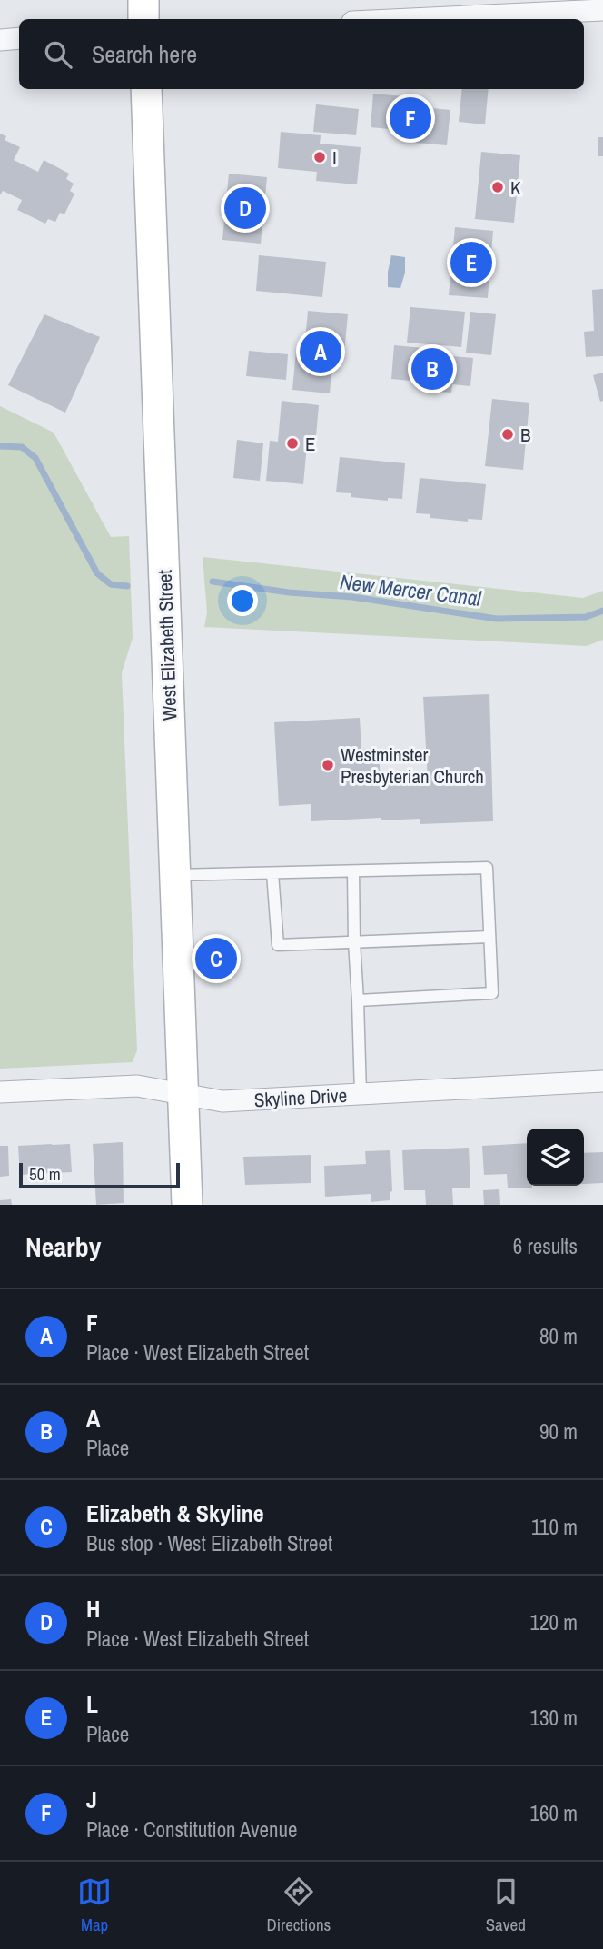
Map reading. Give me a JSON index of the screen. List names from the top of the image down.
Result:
{
  "streets": {
    "main road": ["West Elizabeth Street"],
    "street": ["Skyline Drive"]
  },
  "crossings": [
    ["West Elizabeth Street", "Skyline Drive"]
  ],
  "water": ["New Mercer Canal"],
  "places": [
    "I",
    "K",
    "B",
    "E",
    "Westminster Presbyterian Church"
  ],
  "scale_bar": "50 m",
  "page": {
    "search": "Search here",
    "pins": [
      "F",
      "D",
      "E",
      "A",
      "B",
      "C"
    ],
    "scale": "50 m",
    "heading": ["Nearby", "6 results"],
    "list": [
      {
        "mark": "A",
        "name": "F",
        "note": "Place · West Elizabeth Street",
        "value": "80 m"
      },
      {
        "mark": "B",
        "name": "A",
        "note": "Place",
        "value": "90 m"
      },
      {
        "mark": "C",
        "name": "Elizabeth & Skyline",
        "note": "Bus stop · West Elizabeth Street",
        "value": "110 m"
      },
      {
        "mark": "D",
        "name": "H",
        "note": "Place · West Elizabeth Street",
        "value": "120 m"
      },
      {
        "mark": "E",
        "name": "L",
        "note": "Place",
        "value": "130 m"
      },
      {
        "mark": "F",
        "name": "J",
        "note": "Place · Constitution Avenue",
        "value": "160 m"
      }
    ],
    "nav": ["Map", "Directions", "Saved"]
  }
}
